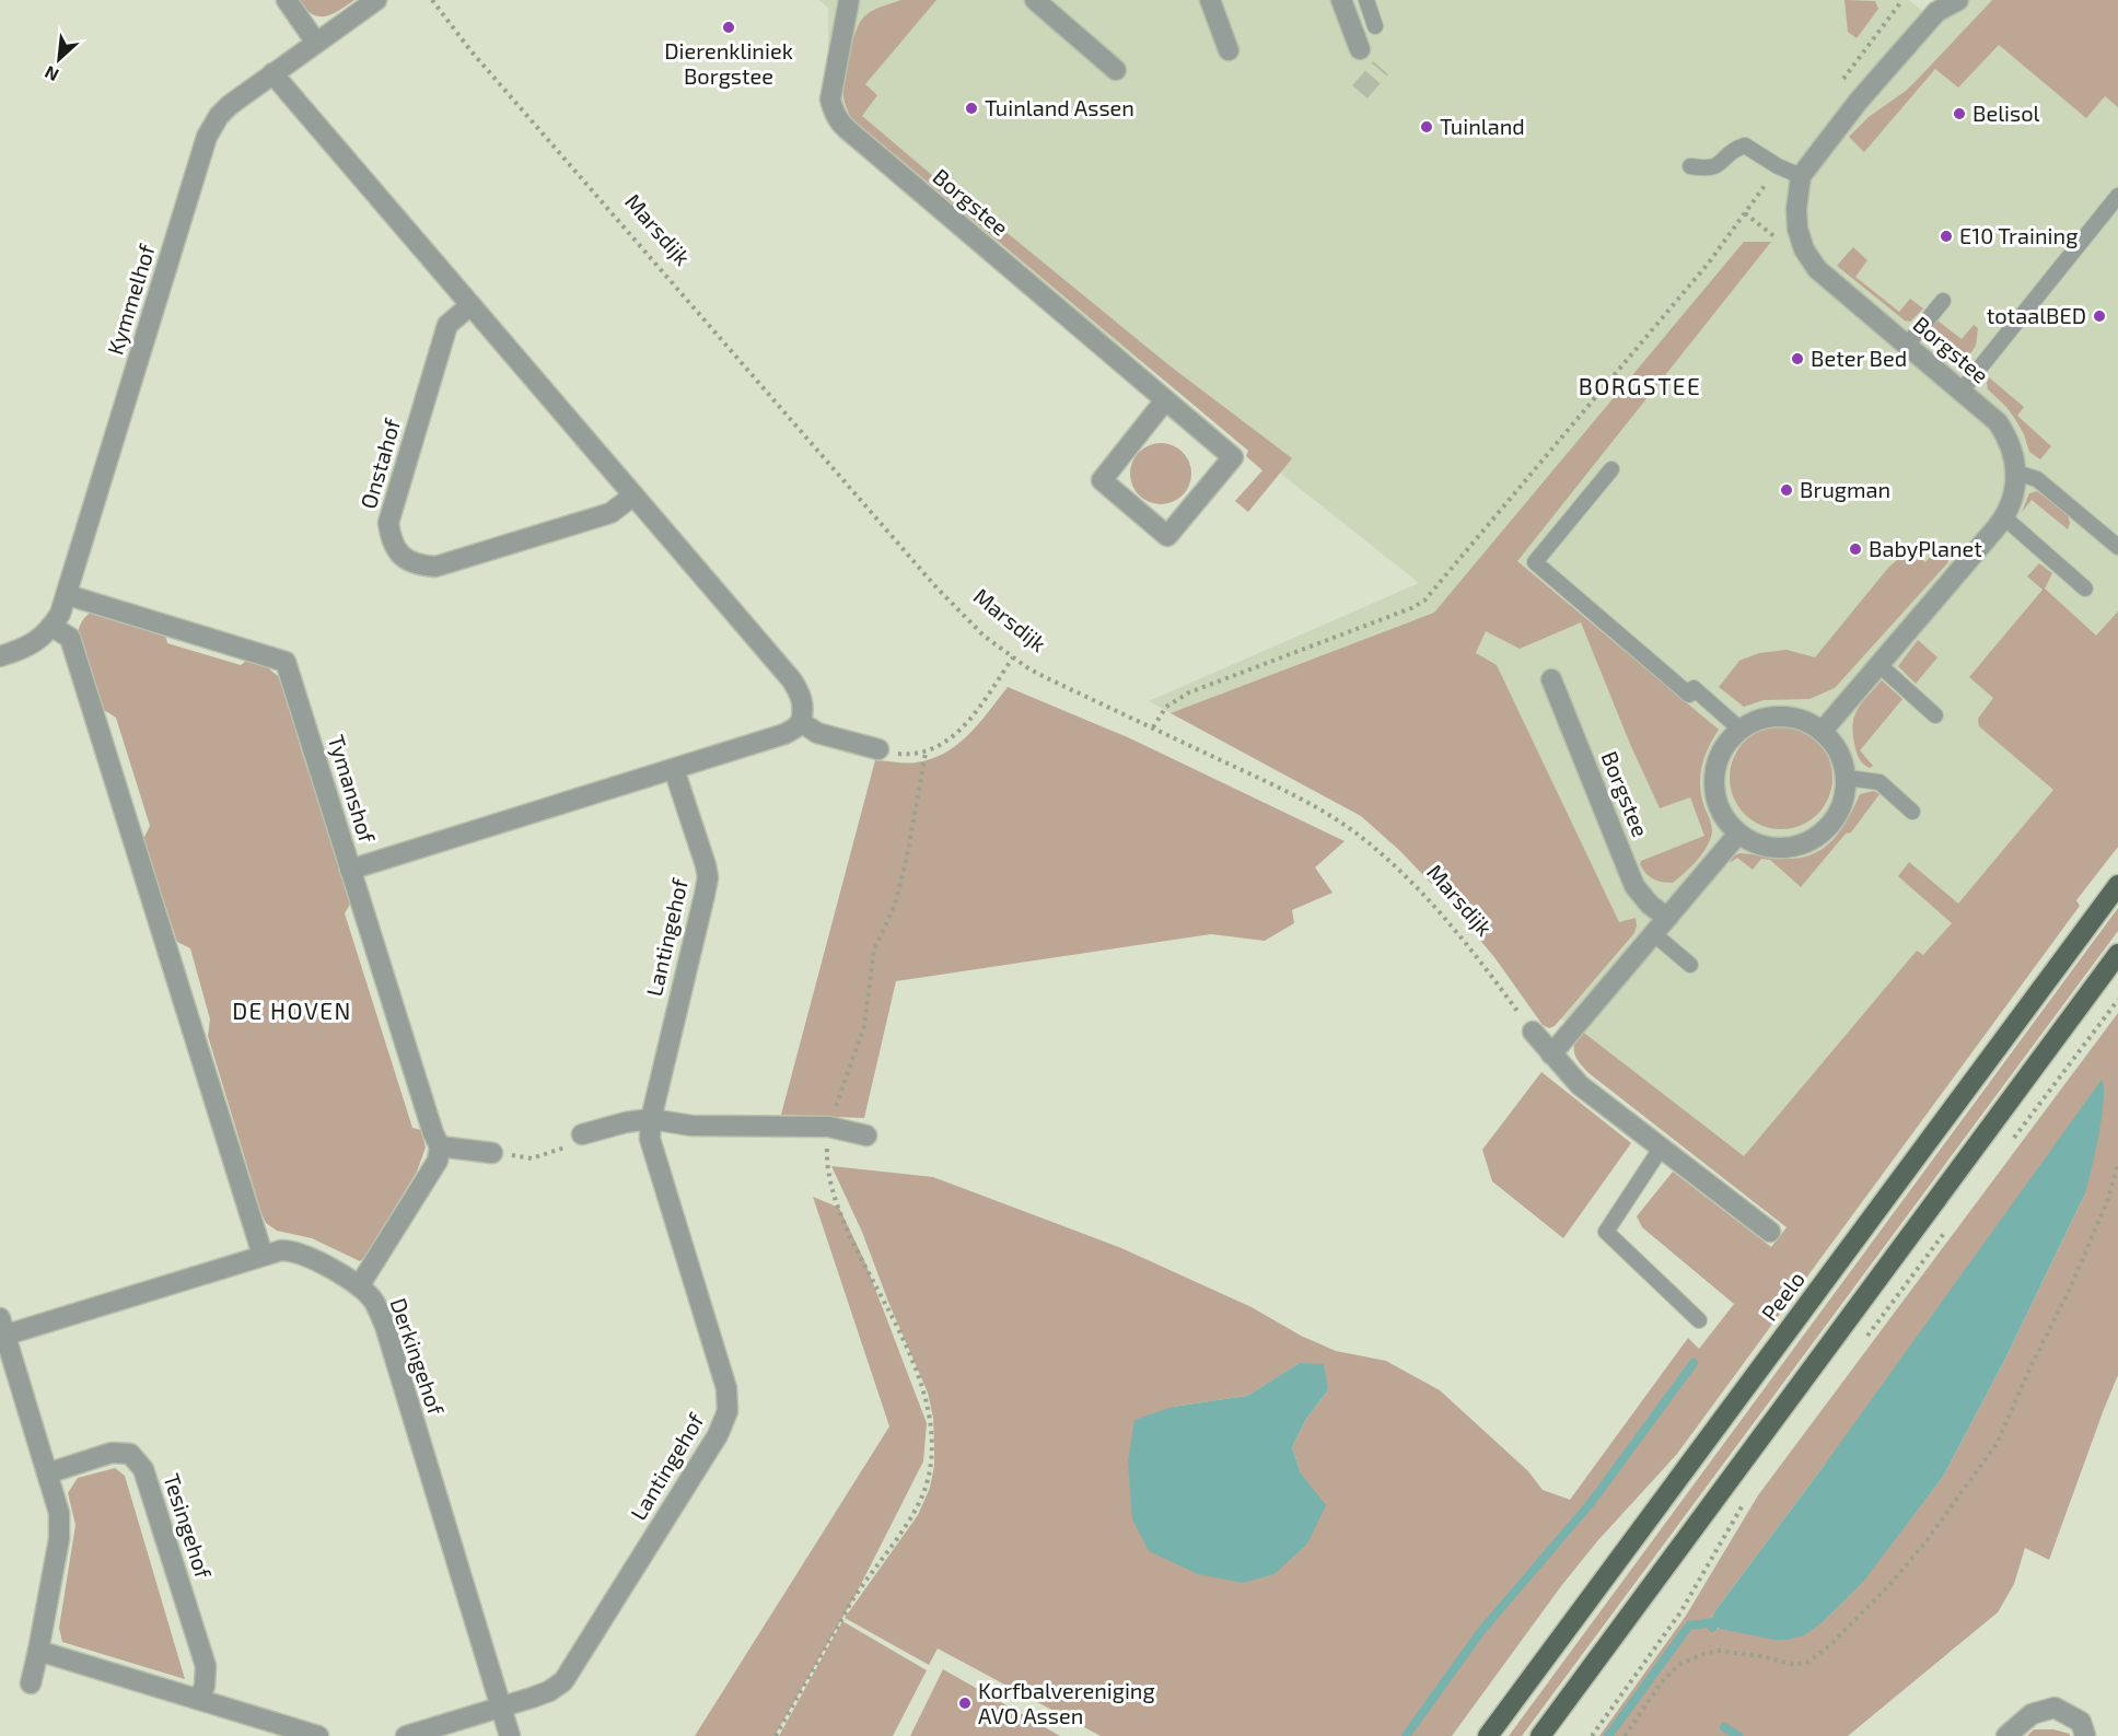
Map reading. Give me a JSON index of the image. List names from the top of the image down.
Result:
{
  "streets": {
    "main road": ["Peelo"],
    "street": [
      "Borgstee",
      "Kymmelhof",
      "Onstahof",
      "Tymanshof",
      "Lantingehof",
      "Derkingehof",
      "Tesingehof"
    ],
    "path": ["Marsdijk"]
  },
  "crossings": [
    ["Kymmelhof", "Tymanshof"],
    ["Lantingehof", "Derkingehof"]
  ],
  "districts": ["BORGSTEE", "DE HOVEN"],
  "places": [
    "Dierenkliniek Borgstee",
    "Tuinland Assen",
    "Belisol",
    "Tuinland",
    "E10 Training",
    "totaalBED",
    "Beter Bed",
    "Brugman",
    "BabyPlanet",
    "Korfbalvereniging AVO Assen"
  ],
  "north": "bottom left"
}
